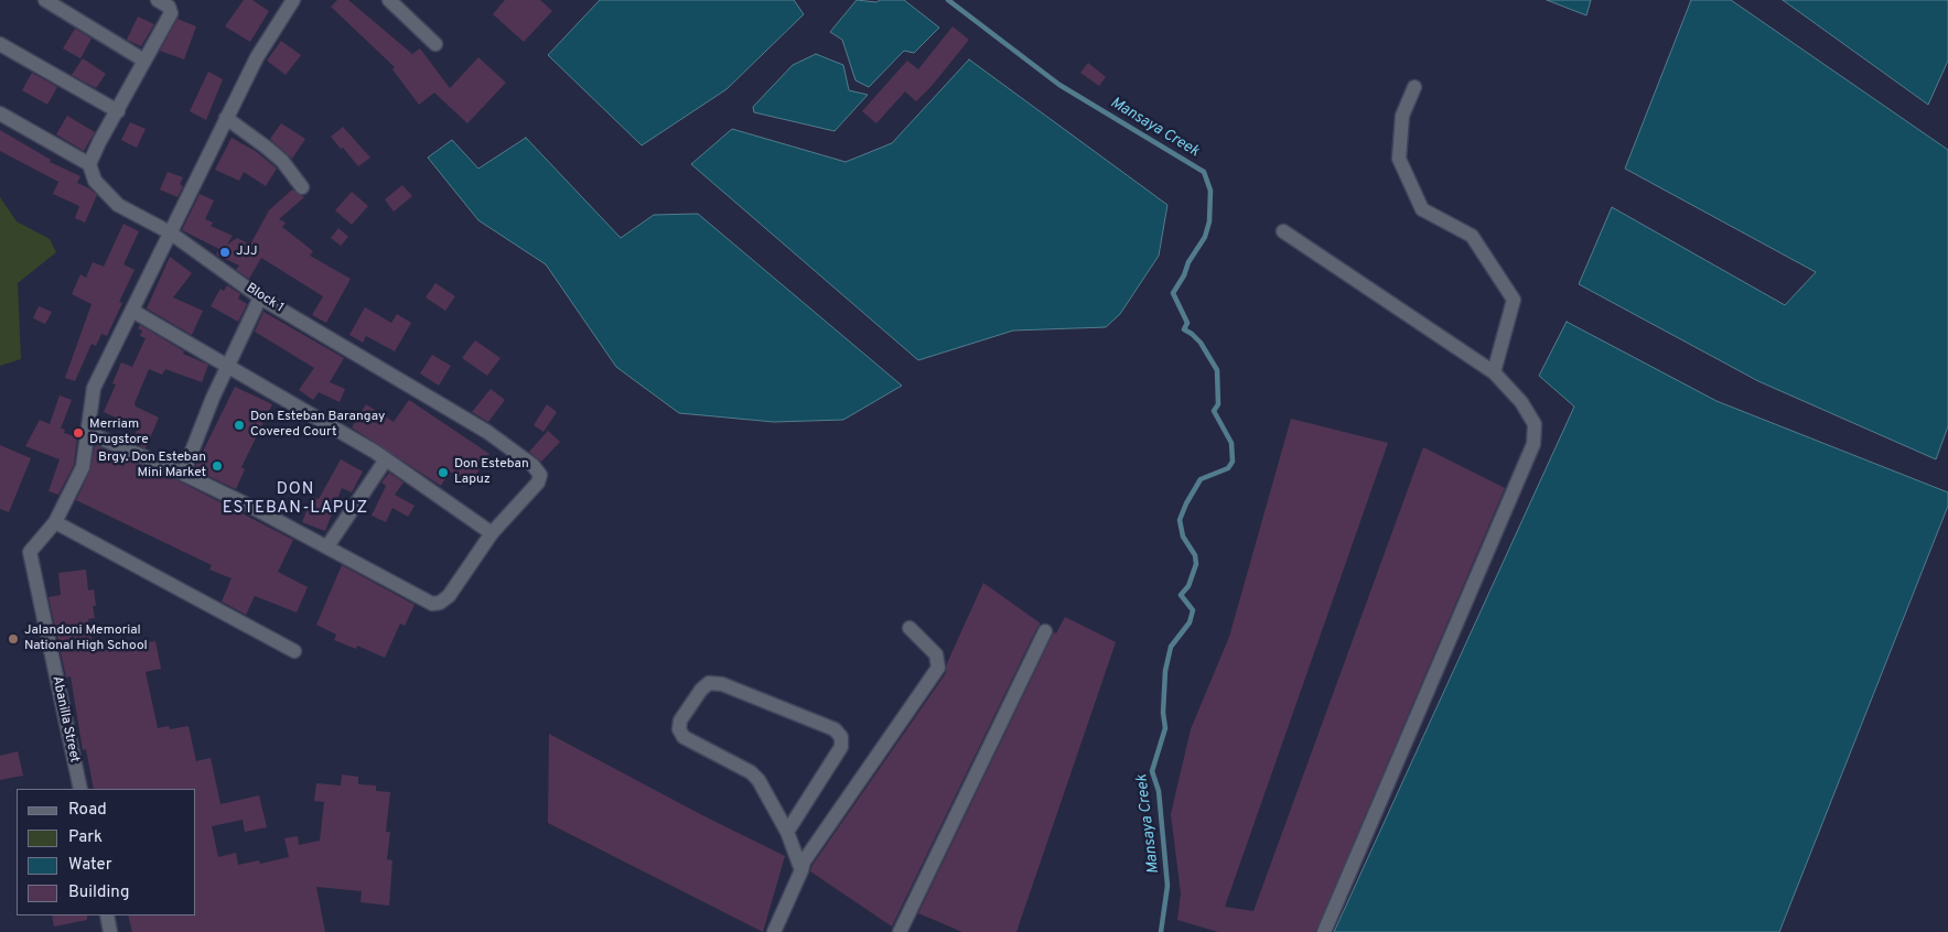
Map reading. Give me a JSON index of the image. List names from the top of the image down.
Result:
{
  "streets": {
    "street": ["Block 1", "Abanilla Street"]
  },
  "districts": ["DON ESTEBAN-LAPUZ"],
  "water": ["Mansaya Creek"],
  "places": [
    "JJJ",
    "Don Esteban Barangay Covered Court",
    "Merriam Drugstore",
    "Brgy. Don Esteban Mini Market",
    "Don Esteban Lapuz",
    "Jalandoni Memorial National High School"
  ],
  "legend": [
    "Road",
    "Park",
    "Water",
    "Building"
  ]
}
